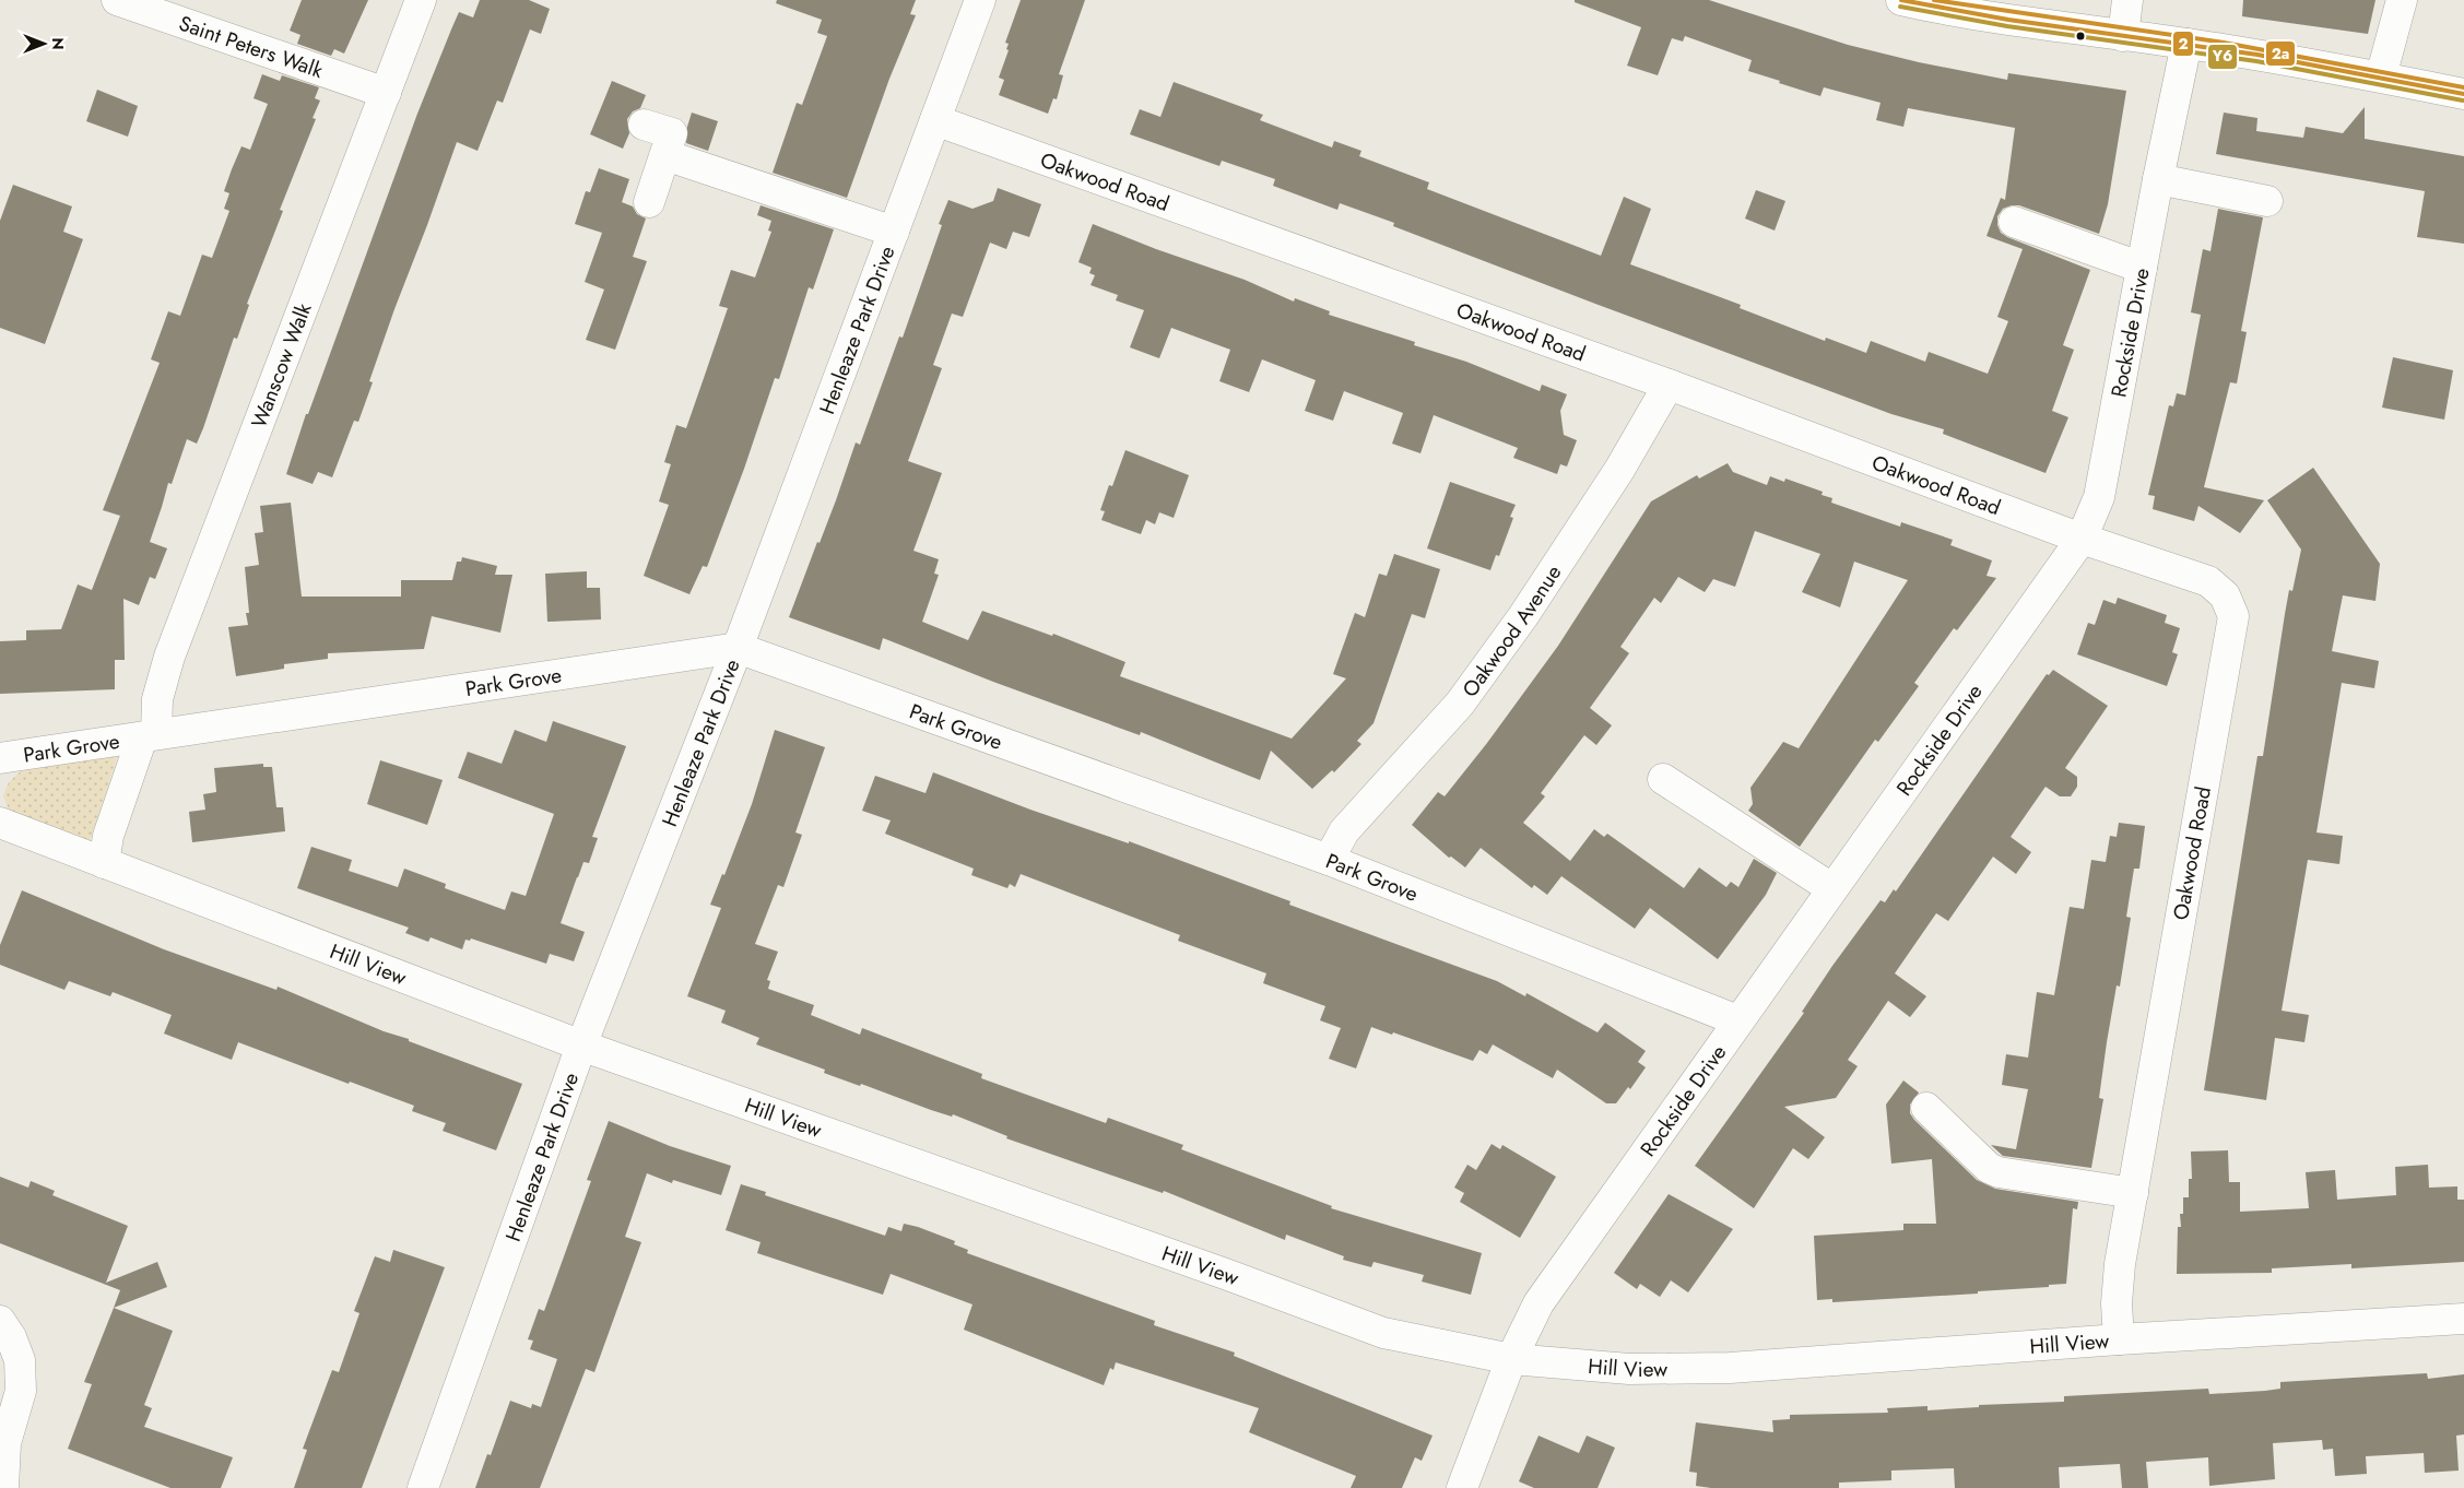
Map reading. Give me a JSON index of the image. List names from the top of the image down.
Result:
{
  "streets": {
    "street": [
      "Saint Peters Walk",
      "Oakwood Road",
      "Henleaze Park Drive",
      "Rockside Drive",
      "Wanscow Walk",
      "Oakwood Avenue",
      "Park Grove",
      "Hill View"
    ]
  },
  "crossings": [
    ["Saint Peters Walk", "Wanscow Walk"],
    ["Oakwood Road", "Henleaze Park Drive"],
    ["Oakwood Road", "Rockside Drive"],
    ["Oakwood Road", "Oakwood Avenue"],
    ["Oakwood Road", "Hill View"],
    ["Henleaze Park Drive", "Park Grove"],
    ["Henleaze Park Drive", "Hill View"],
    ["Rockside Drive", "Park Grove"],
    ["Rockside Drive", "Hill View"],
    ["Wanscow Walk", "Park Grove"],
    ["Oakwood Avenue", "Park Grove"],
    ["Park Grove", "Hill View"]
  ],
  "lines": ["transit line 2", "transit line 2a", "transit line Y6"],
  "north": "right"
}
